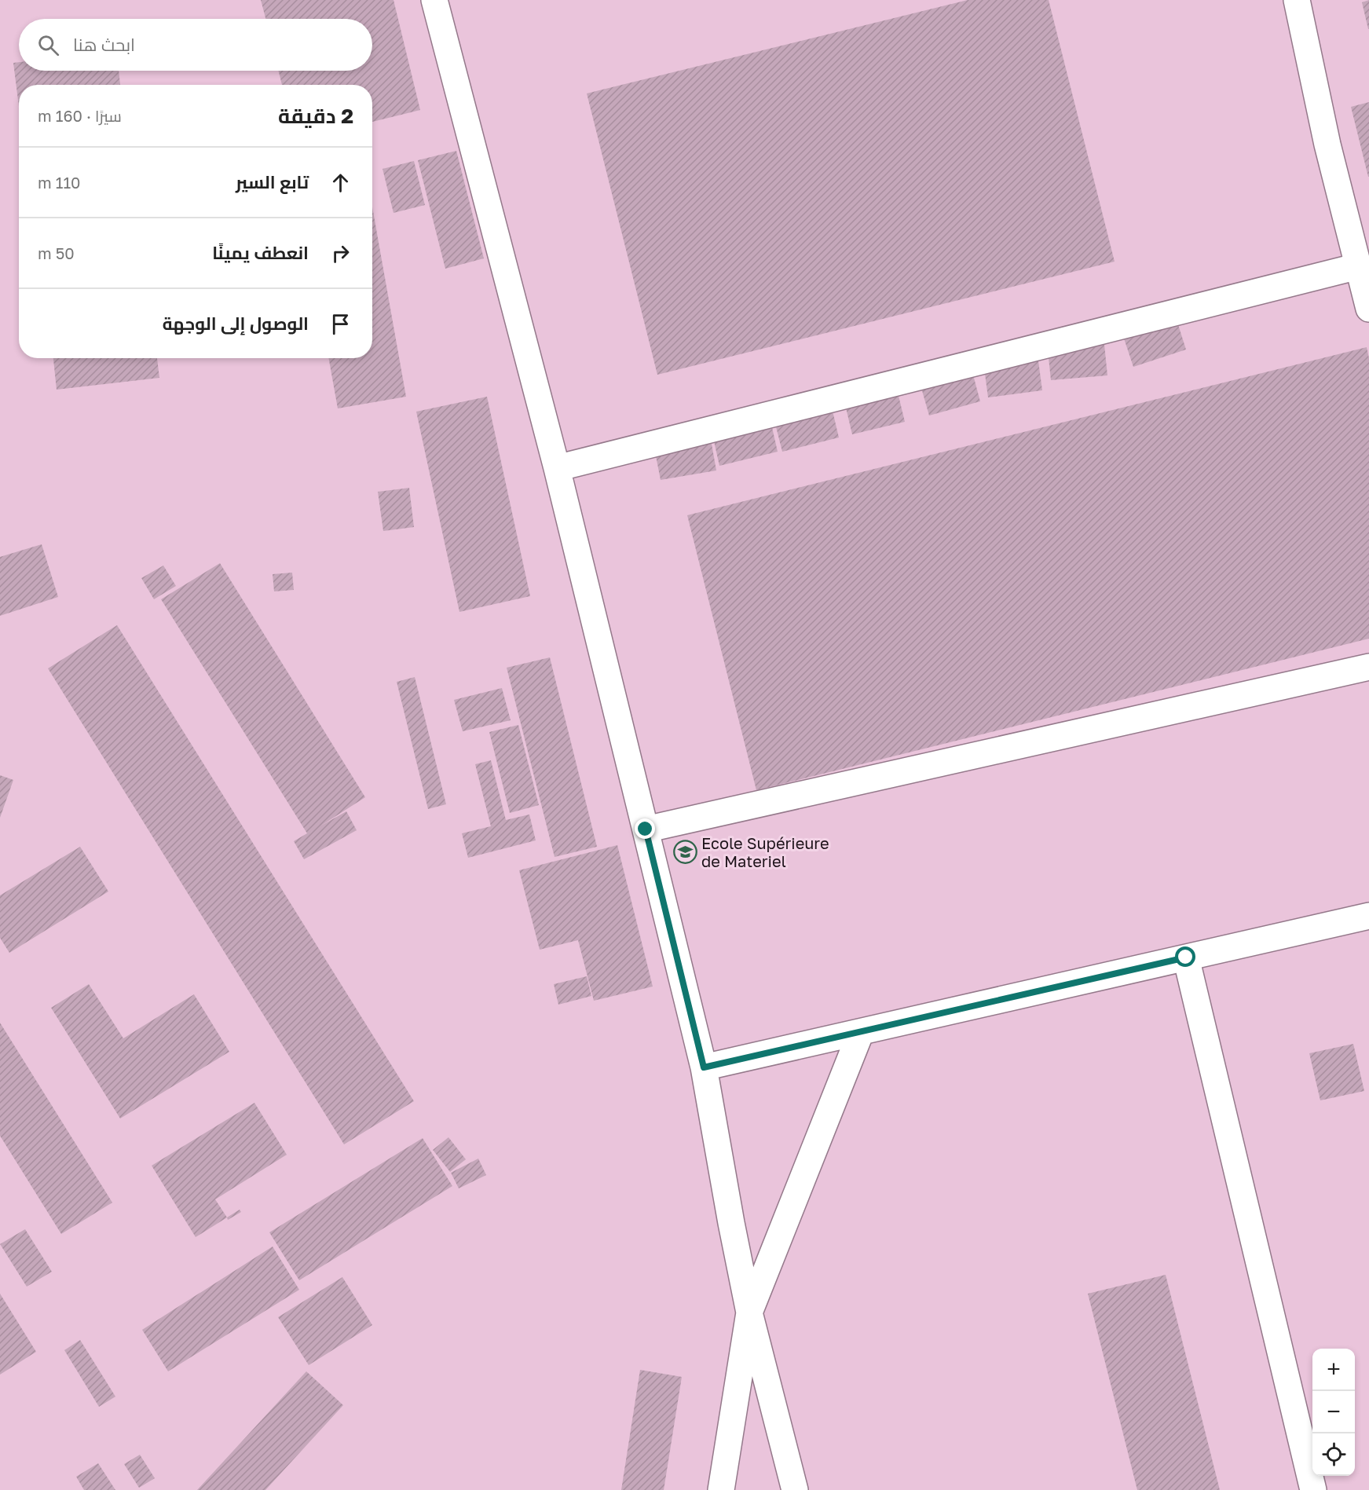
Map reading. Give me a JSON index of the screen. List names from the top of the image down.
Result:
{
  "places": {
    "school or university": ["Ecole Supérieure de Materiel"]
  },
  "page": {
    "search": "ابحث هنا",
    "heading": ["2 دقيقة", "سيرًا · 160 m"],
    "list": [
      ["تابع السير", "110 m"],
      ["انعطف يمينًا", "50 m"],
      "الوصول إلى الوجهة"
    ],
    "map_buttons": ["+", "−"]
  }
}
